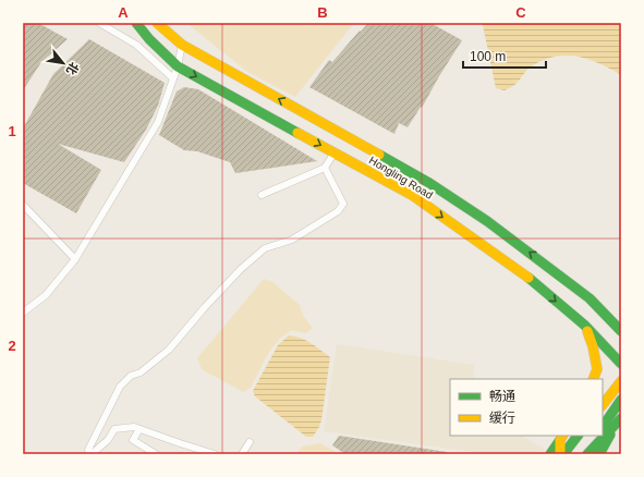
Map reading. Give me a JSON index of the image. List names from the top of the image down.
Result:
{
  "streets": {
    "main road": ["Hongling Road"]
  },
  "legend": ["畅通", "缓行"],
  "scale_bar": "100 m",
  "north": "bottom right",
  "grid": {
    "columns": ["A", "B", "C"],
    "rows": ["1", "2"]
  }
}
